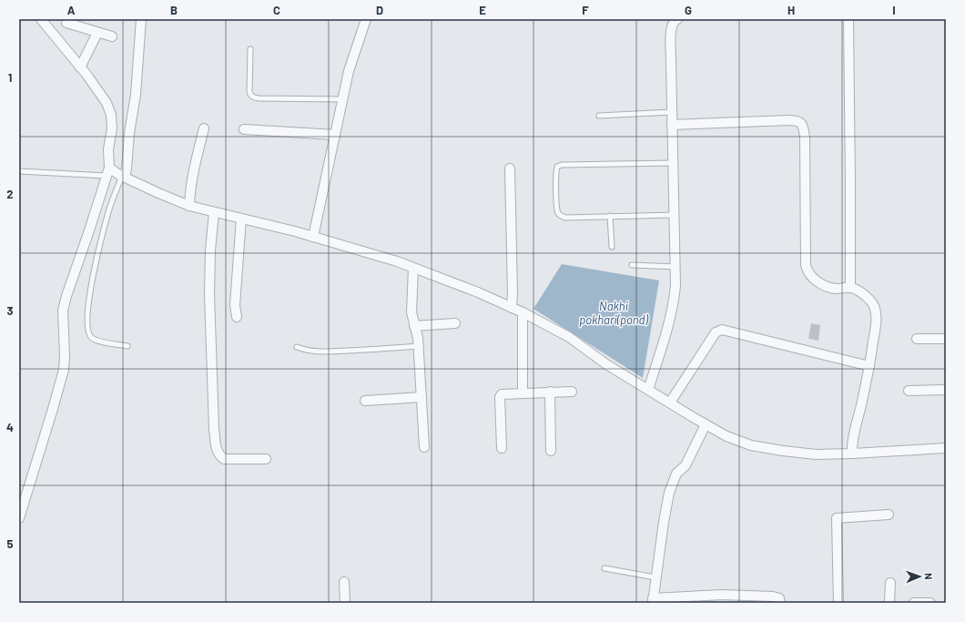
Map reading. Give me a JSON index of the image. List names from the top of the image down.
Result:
{
  "water": ["Nakhi pokhari(pond)"],
  "north": "right",
  "grid": {
    "columns": [
      "A",
      "B",
      "C",
      "D",
      "E",
      "F",
      "G",
      "H",
      "I"
    ],
    "rows": [
      "1",
      "2",
      "3",
      "4",
      "5"
    ]
  }
}
